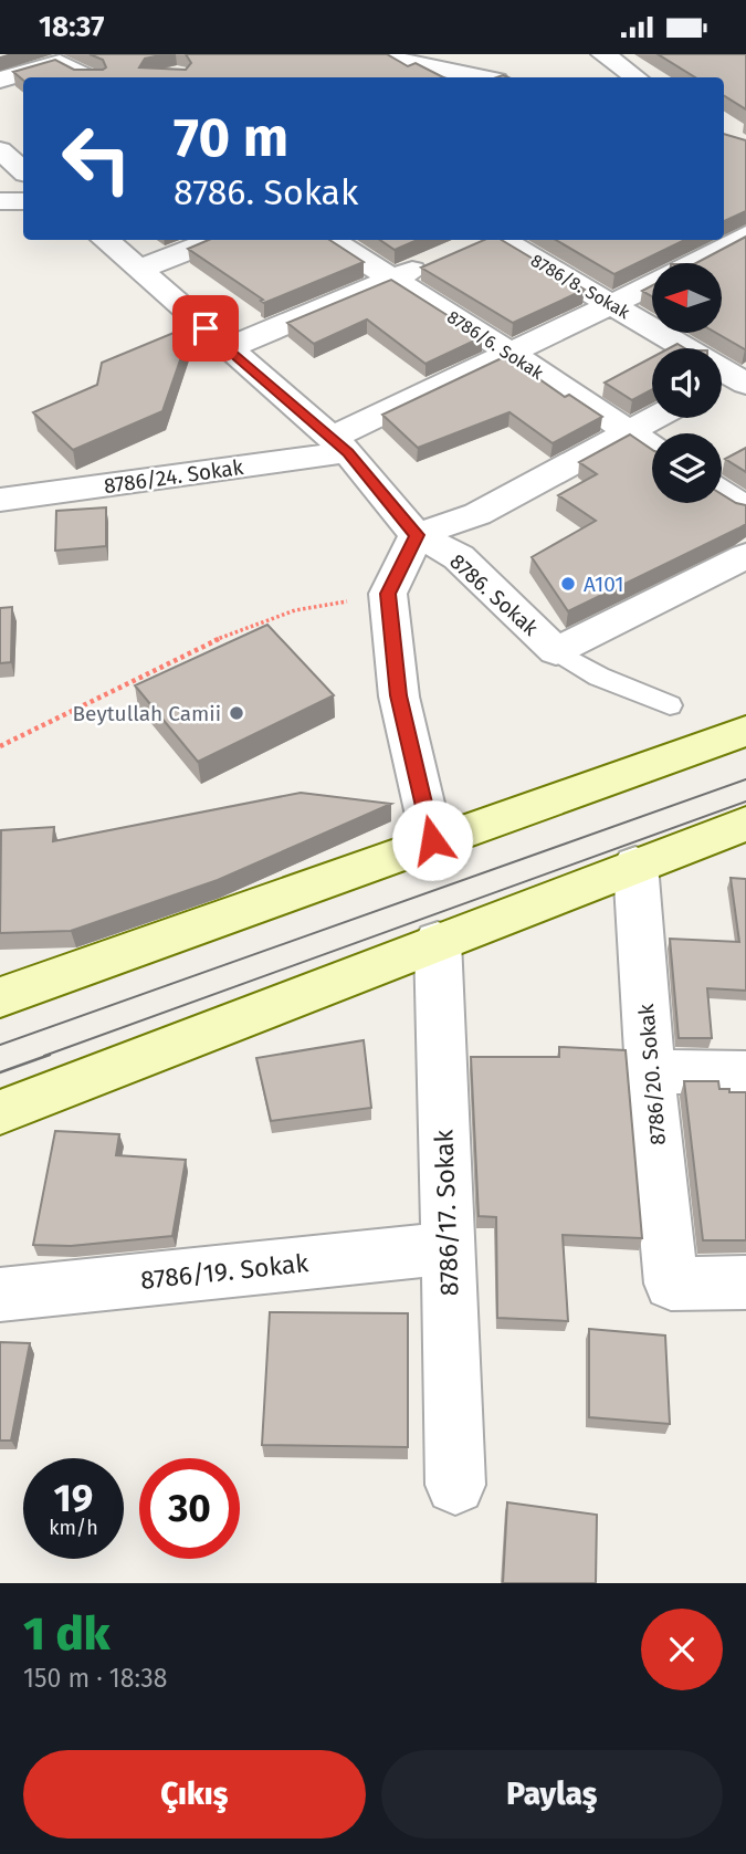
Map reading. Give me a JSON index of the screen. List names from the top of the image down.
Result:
{
  "streets": {
    "street": [
      "8786/8. Sokak",
      "8786/6. Sokak",
      "8786/24. Sokak",
      "8786. Sokak",
      "8786/20. Sokak",
      "8786/17. Sokak",
      "8786/19. Sokak"
    ]
  },
  "crossings": [
    ["8786/8. Sokak", "8786/24. Sokak"],
    ["8786/6. Sokak", "8786/24. Sokak"],
    ["8786/24. Sokak", "8786. Sokak"],
    ["8786/17. Sokak", "8786/19. Sokak"]
  ],
  "places": ["A101", "Beytullah Camii"],
  "north": "left",
  "page": {
    "status": "18:37",
    "turn": ["70 m", "8786. Sokak"],
    "speed": "19 km/h",
    "limit": "30",
    "heading": ["1 dk", "150 m · 18:38"],
    "buttons": ["Çıkış", "Paylaş"]
  }
}
